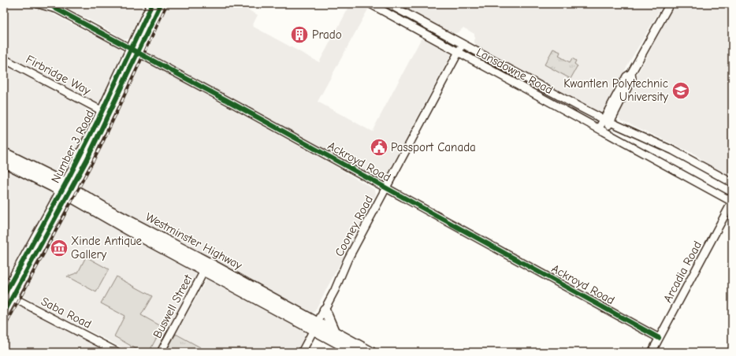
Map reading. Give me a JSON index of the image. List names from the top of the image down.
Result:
{
  "streets": {
    "main road": ["Number 3 Road", "Westminster Highway"],
    "street": [
      "Lansdowne Road",
      "Firbridge Way",
      "Ackroyd Road",
      "Cooney Road",
      "Arcadia Road",
      "Buswell Street",
      "Saba Road"
    ]
  },
  "crossings": [
    ["Lansdowne Road", "Cooney Road"],
    ["Lansdowne Road", "Arcadia Road"],
    ["Firbridge Way", "Number 3 Road"],
    ["Number 3 Road", "Ackroyd Road"],
    ["Number 3 Road", "Westminster Highway"],
    ["Number 3 Road", "Saba Road"],
    ["Ackroyd Road", "Cooney Road"],
    ["Ackroyd Road", "Arcadia Road"],
    ["Cooney Road", "Westminster Highway"],
    ["Westminster Highway", "Buswell Street"]
  ],
  "places": {
    "building": ["Prado"],
    "school or university": ["Kwantlen Polytechnic University"],
    "public building": ["Passport Canada"],
    "museum": ["Xinde Antique Gallery"]
  }
}
